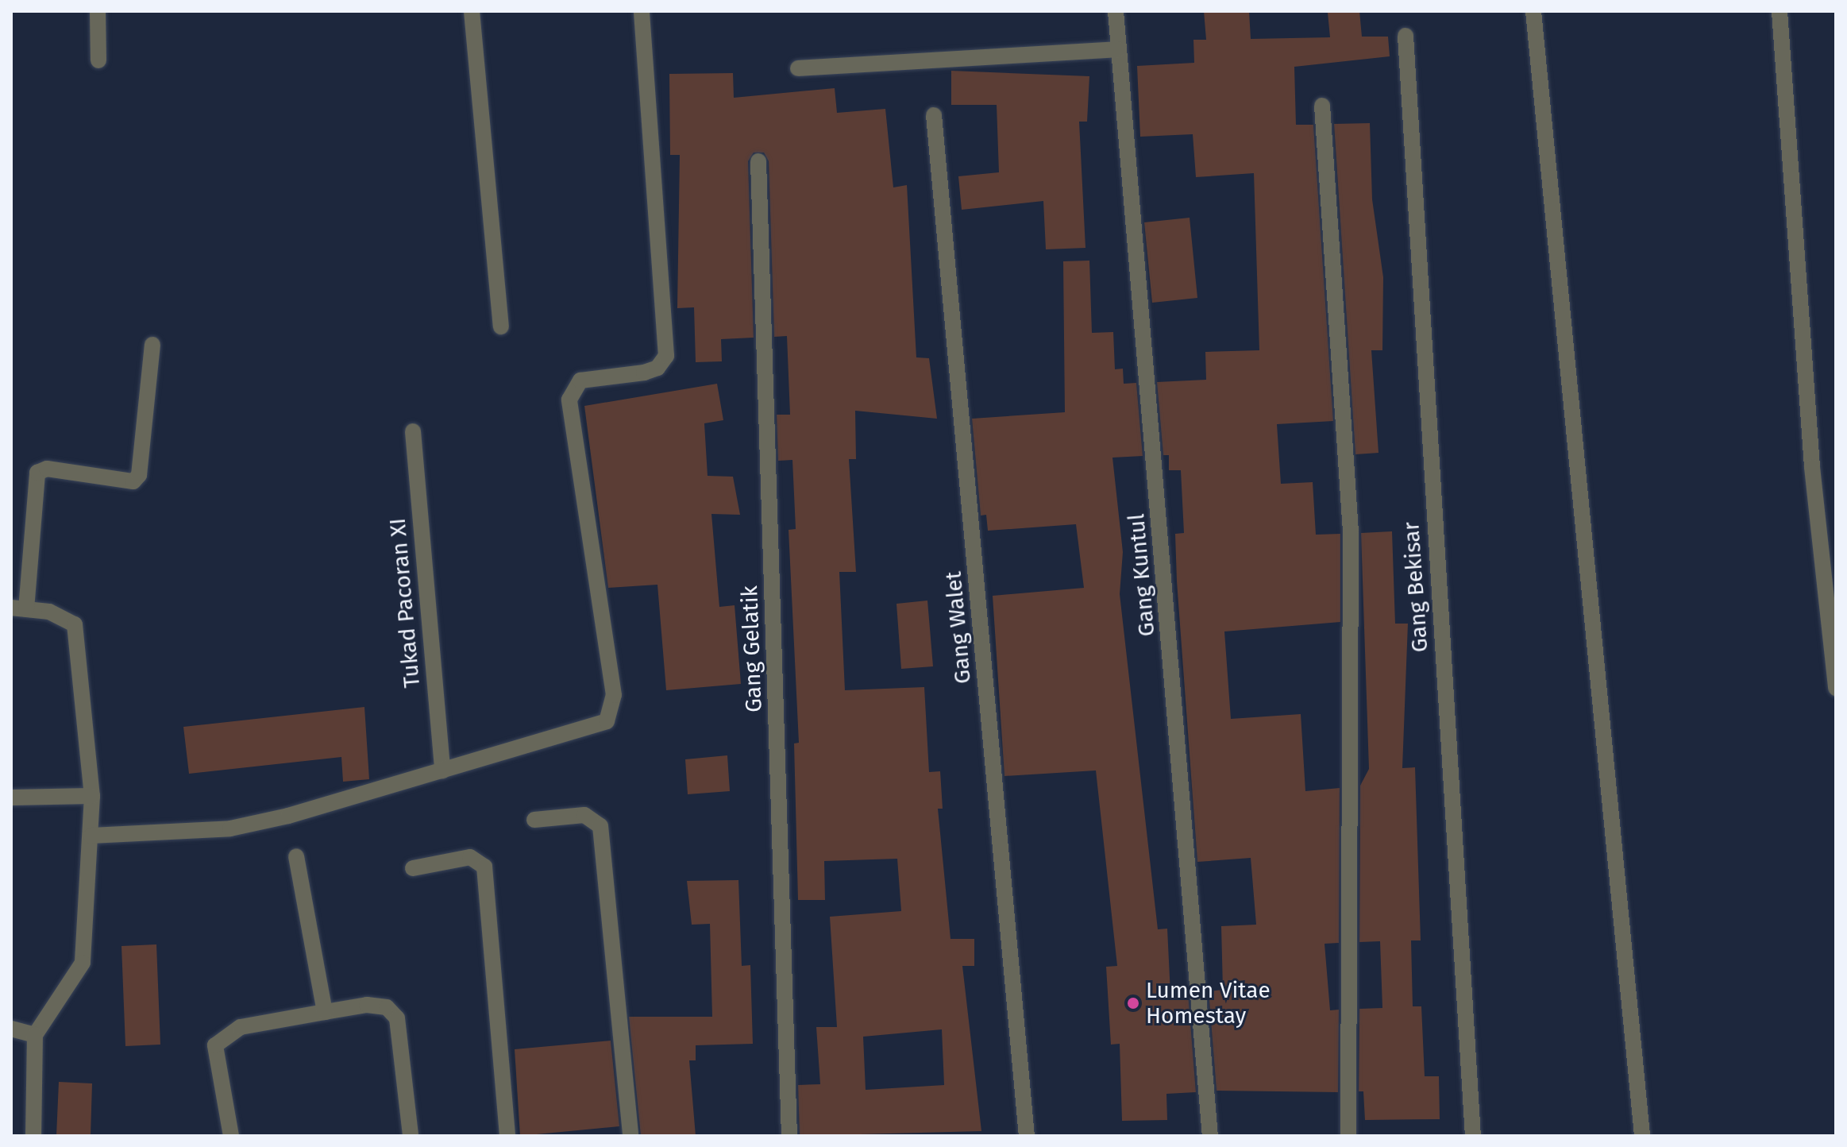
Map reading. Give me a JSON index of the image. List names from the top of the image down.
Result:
{
  "streets": {
    "street": [
      "Gang Kuntul",
      "Gang Bekisar",
      "Tukad Pacoran XI",
      "Gang Walet",
      "Gang Gelatik"
    ]
  },
  "places": ["Lumen Vitae Homestay"]
}
